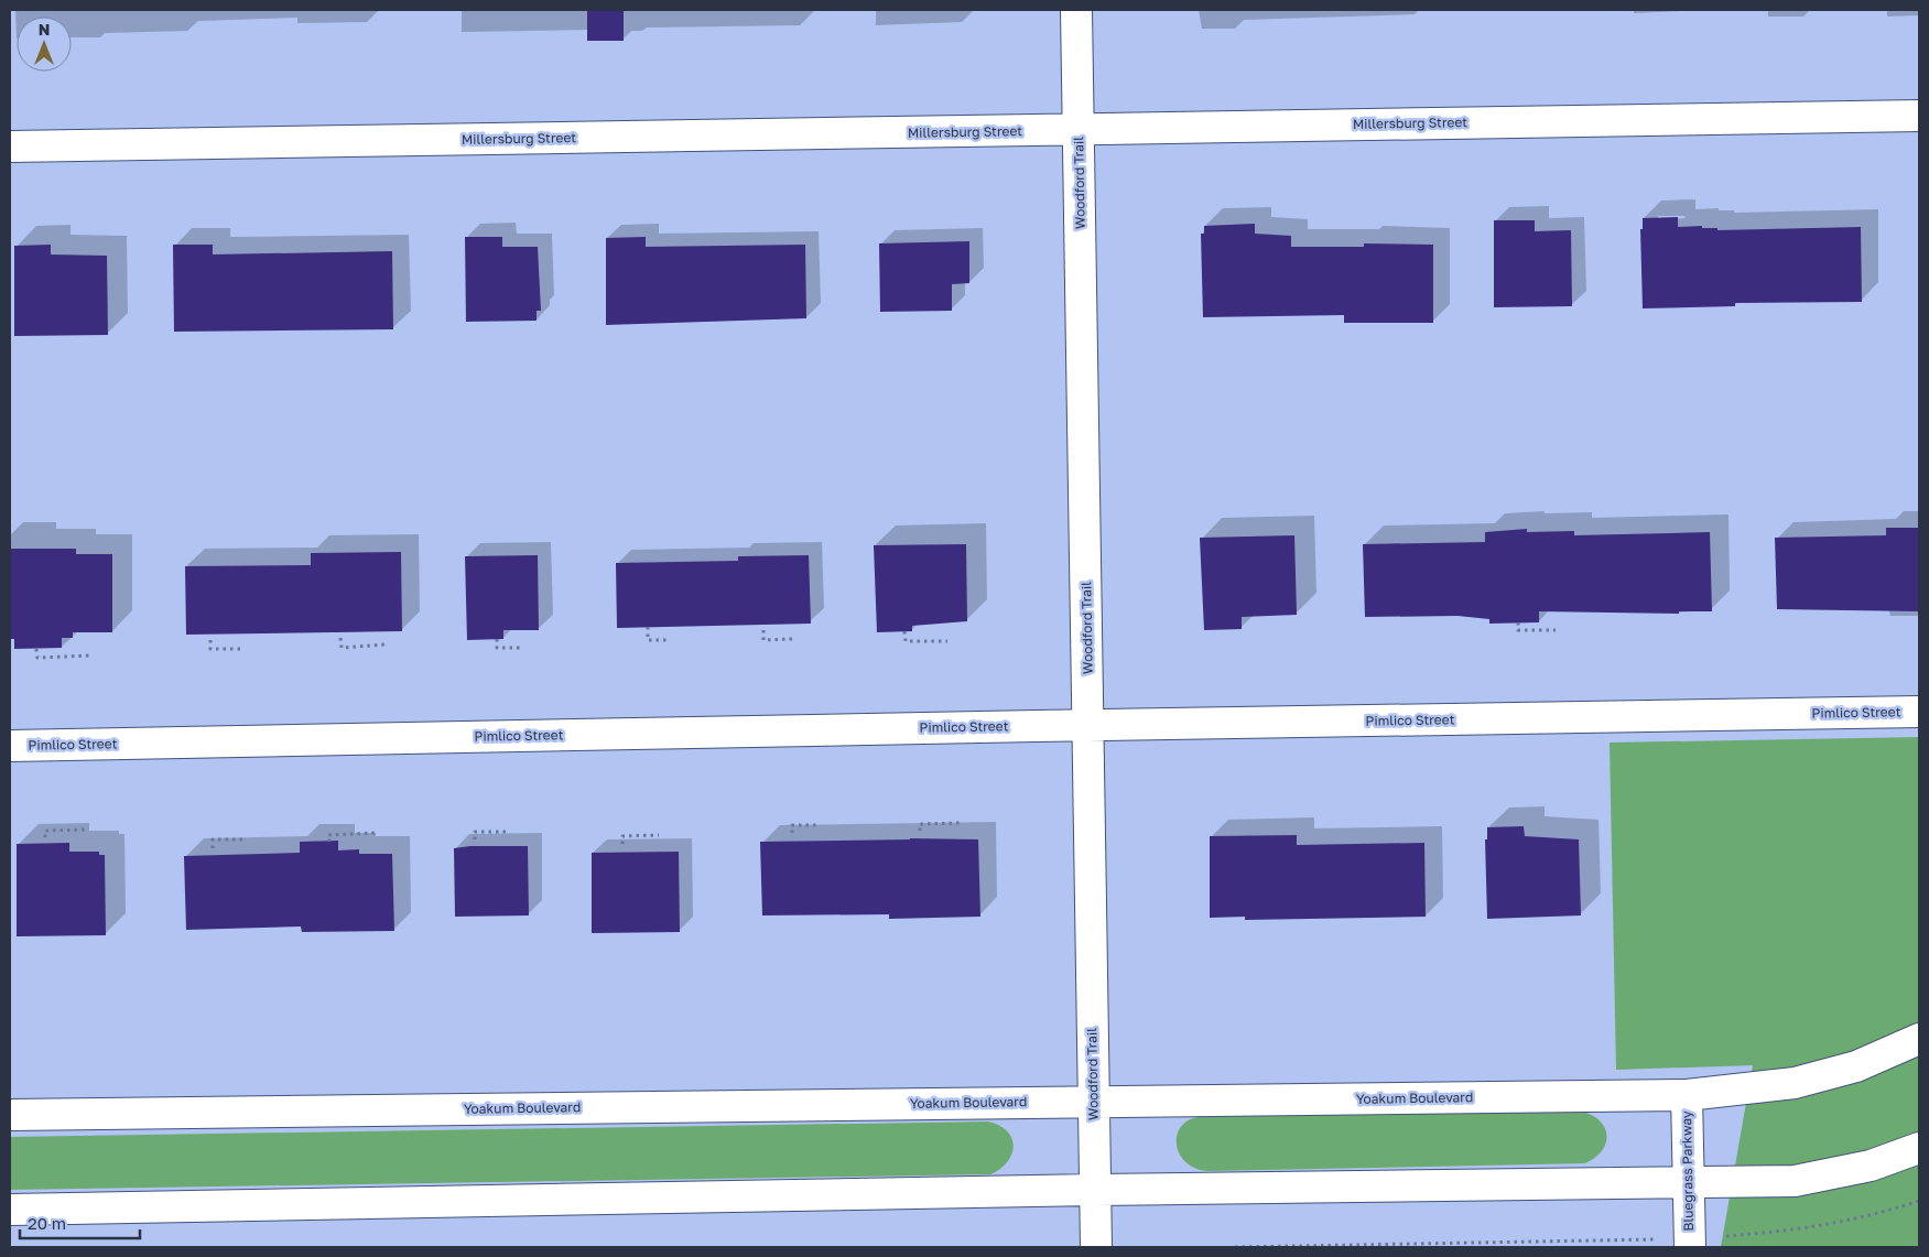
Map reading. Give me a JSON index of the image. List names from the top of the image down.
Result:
{
  "streets": {
    "street": [
      "Millersburg Street",
      "Woodford Trail",
      "Pimlico Street",
      "Yoakum Boulevard",
      "Bluegrass Parkway"
    ]
  },
  "crossings": [
    ["Millersburg Street", "Woodford Trail"],
    ["Woodford Trail", "Pimlico Street"],
    ["Woodford Trail", "Yoakum Boulevard"],
    ["Yoakum Boulevard", "Bluegrass Parkway"]
  ],
  "scale_bar": "20 m",
  "north": "top"
}
